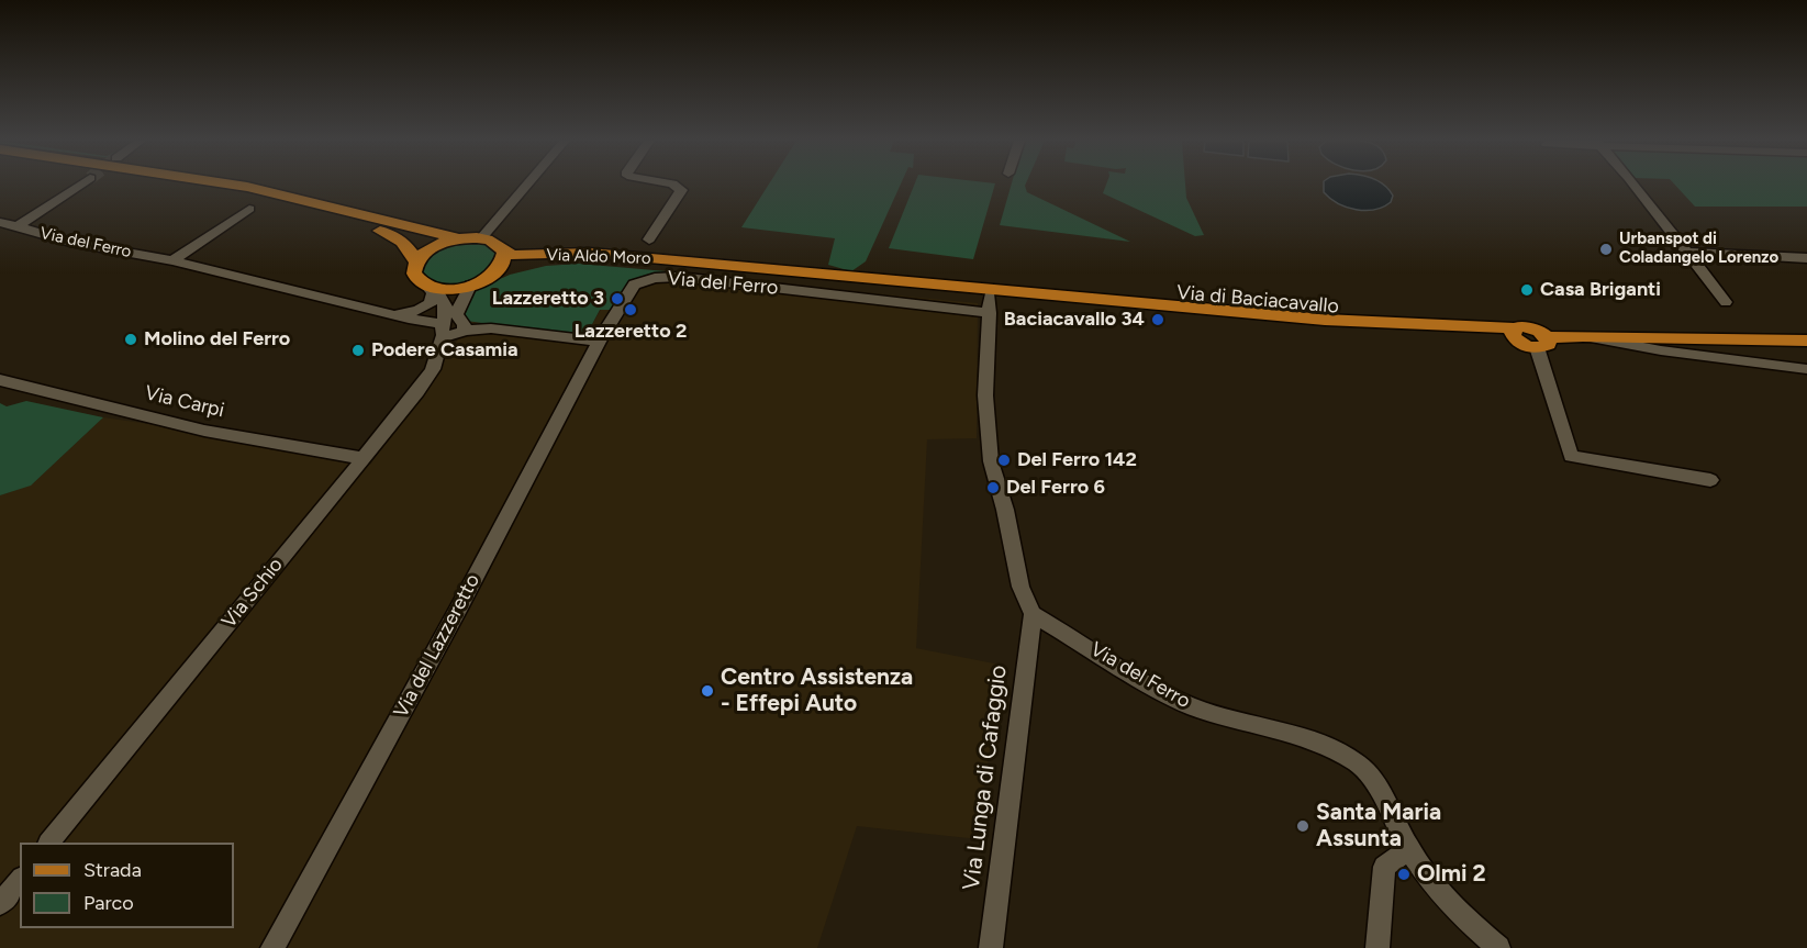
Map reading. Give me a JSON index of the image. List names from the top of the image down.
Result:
{
  "streets": {
    "main road": ["Via del Ferro", "Via Aldo Moro", "Via di Baciacavallo"],
    "street": [
      "Via Carpi",
      "Via Schio",
      "Via del Lazzeretto",
      "Via Lunga di Cafaggio"
    ]
  },
  "crossings": [
    ["Via del Ferro", "Via Aldo Moro"],
    ["Via del Ferro", "Via di Baciacavallo"],
    ["Via del Ferro", "Via Schio"],
    ["Via del Ferro", "Via del Lazzeretto"],
    ["Via del Ferro", "Via Lunga di Cafaggio"],
    ["Via Carpi", "Via Schio"]
  ],
  "places": [
    "Urbanspot di Coladangelo Lorenzo",
    "Casa Briganti",
    "Lazzeretto 3",
    "Lazzeretto 2",
    "Baciacavallo 34",
    "Molino del Ferro",
    "Podere Casamia",
    "Del Ferro 142",
    "Del Ferro 6",
    "Centro Assistenza - Effepi Auto",
    "Santa Maria Assunta",
    "Olmi 2"
  ],
  "legend": ["Strada", "Parco"]
}
